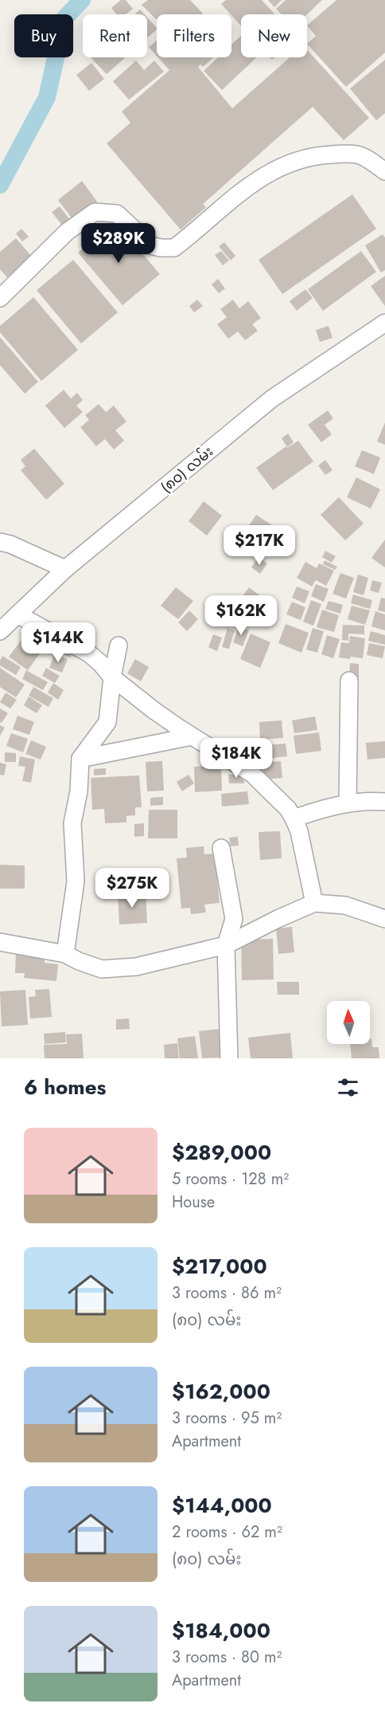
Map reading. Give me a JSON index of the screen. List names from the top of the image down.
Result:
{
  "streets": {
    "street": ["(၈၀) လမ်း"]
  },
  "north": "top",
  "page": {
    "chip": [
      "Buy",
      "Rent",
      "Filters",
      "New"
    ],
    "price": [
      "$289K",
      "$217K",
      "$162K",
      "$144K",
      "$184K",
      "$275K"
    ],
    "heading": "6 homes",
    "list": [
      {
        "name": "$289,000",
        "note": "5 rooms · 128 m² · House"
      },
      {
        "name": "$217,000",
        "note": "3 rooms · 86 m² · (၈၀) လမ်း"
      },
      {
        "name": "$162,000",
        "note": "3 rooms · 95 m² · Apartment"
      },
      {
        "name": "$144,000",
        "note": "2 rooms · 62 m² · (၈၀) လမ်း"
      },
      {
        "name": "$184,000",
        "note": "3 rooms · 80 m² · Apartment"
      }
    ]
  }
}
